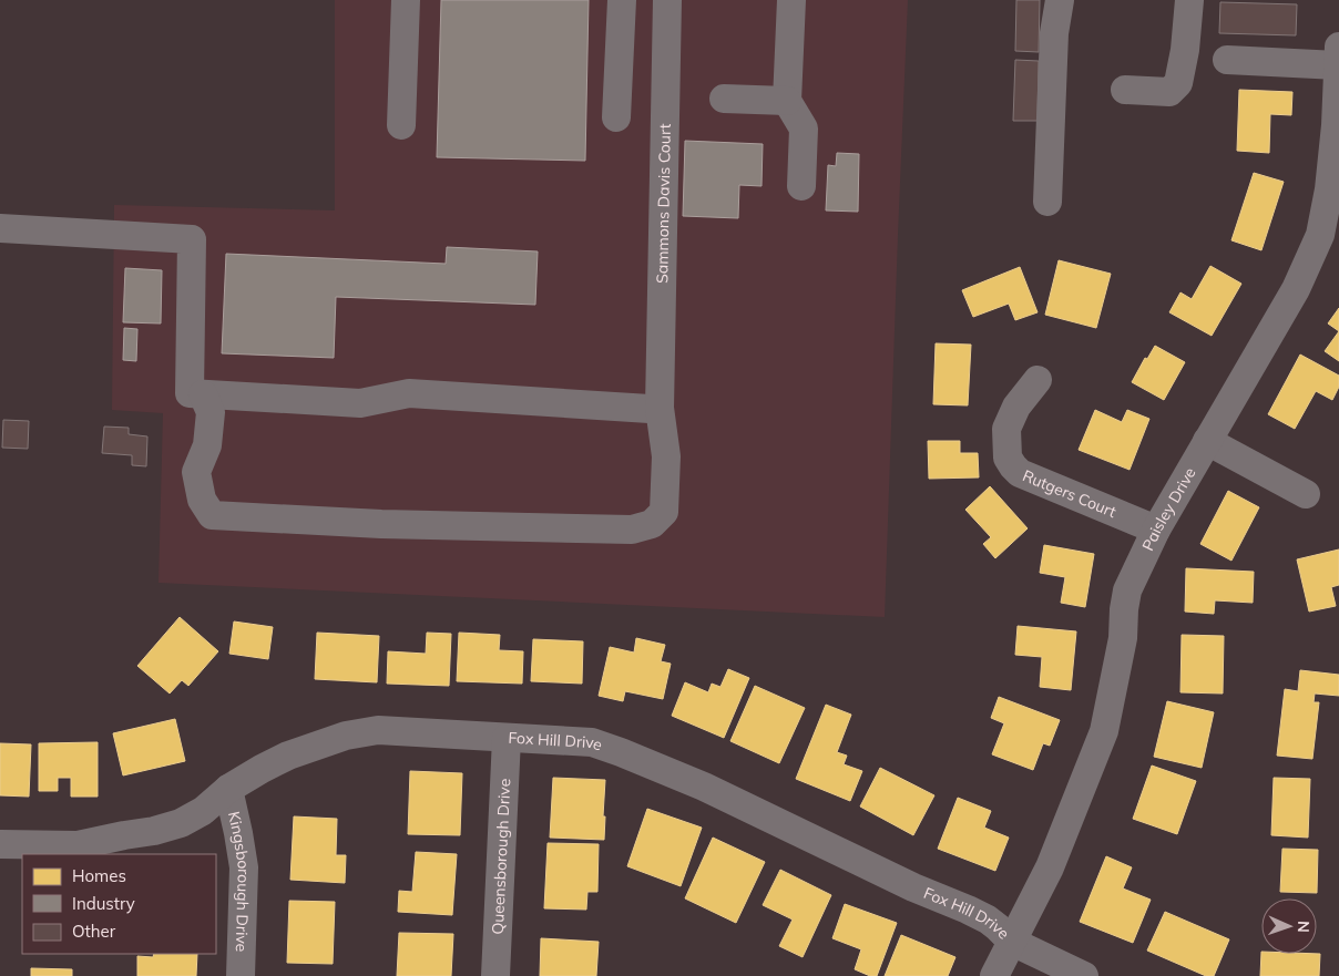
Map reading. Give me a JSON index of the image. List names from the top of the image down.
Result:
{
  "streets": {
    "street": [
      "Sammons Davis Court",
      "Rutgers Court",
      "Paisley Drive",
      "Fox Hill Drive",
      "Queensborough Drive",
      "Kingsborough Drive"
    ]
  },
  "crossings": [
    ["Rutgers Court", "Paisley Drive"],
    ["Paisley Drive", "Fox Hill Drive"],
    ["Fox Hill Drive", "Queensborough Drive"],
    ["Fox Hill Drive", "Kingsborough Drive"]
  ],
  "legend": ["Homes", "Industry", "Other"],
  "north": "right"
}
